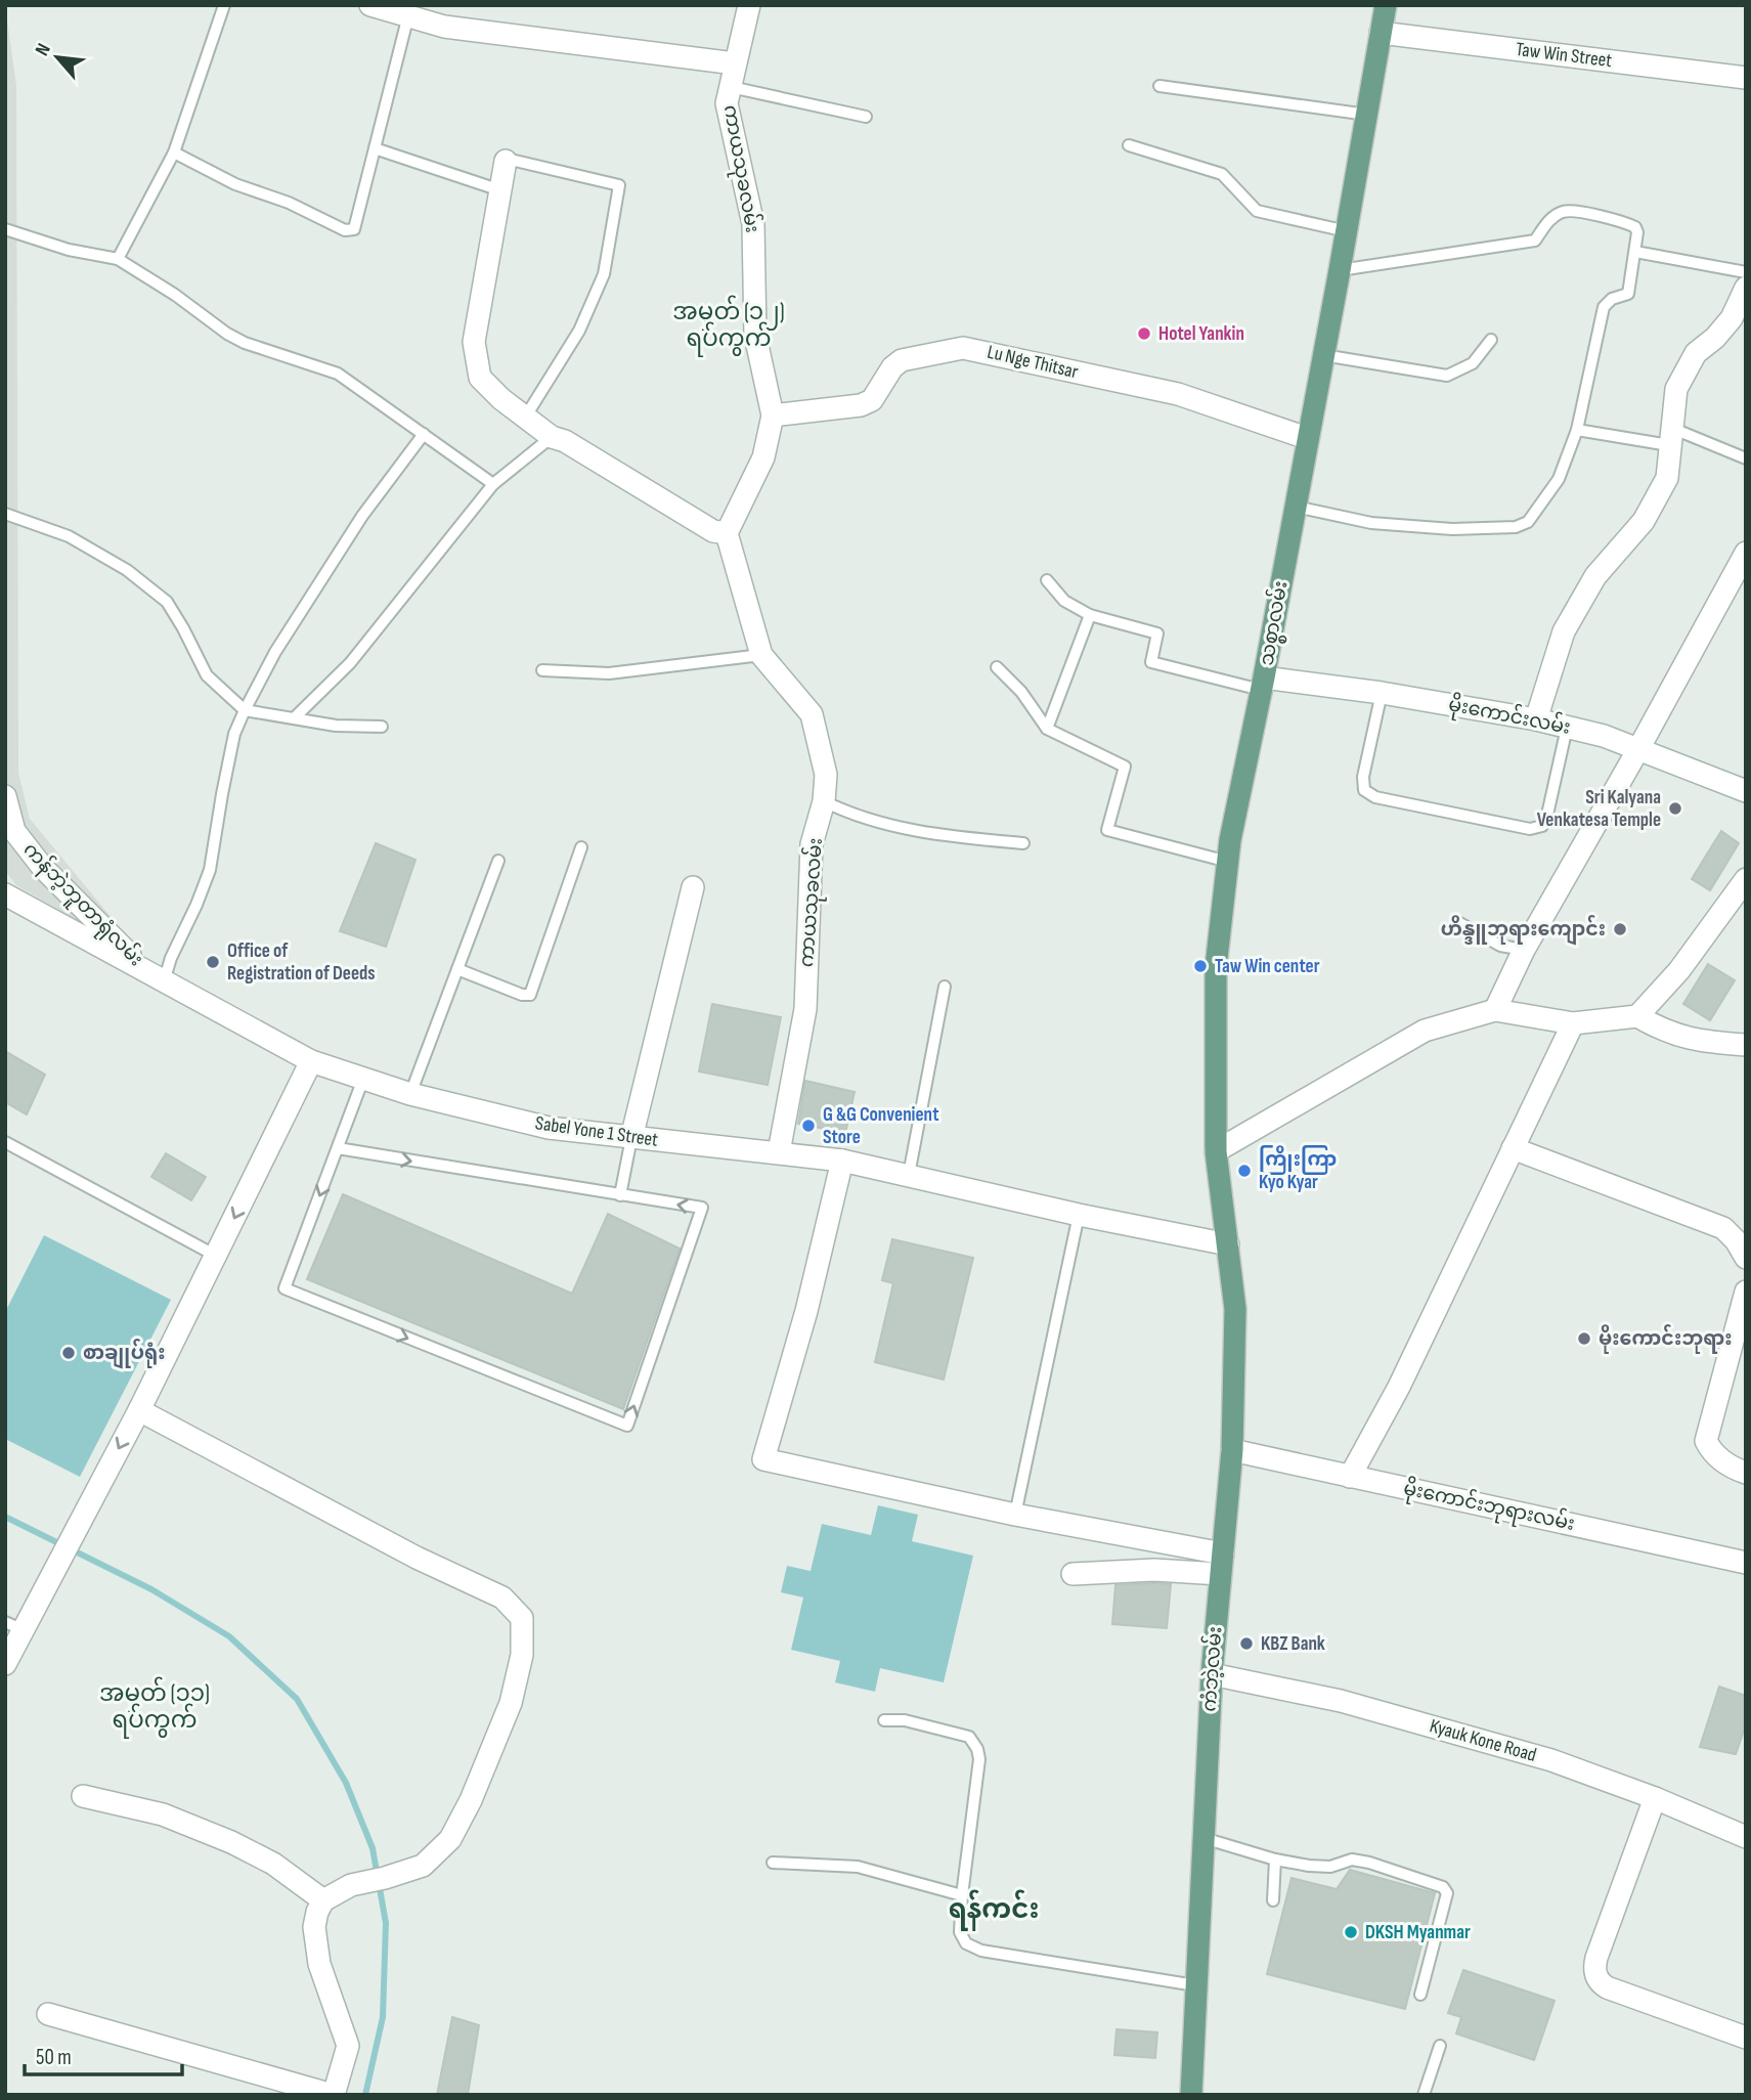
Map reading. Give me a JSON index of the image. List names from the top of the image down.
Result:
{
  "streets": {
    "main road": ["သစ္စာလမ်း", "ကံဘဲ့လမ်း"],
    "street": [
      "Taw Win Street",
      "ကာယသုခလမ်း",
      "Lu Nge Thitsar",
      "မိုးကောင်းလမ်း",
      "ကန်ဘဲ့ဘူတာရုံလမ်း",
      "Sabel Yone 1 Street",
      "မိုးကောင်းဘုရားလမ်း",
      "Kyauk Kone Road"
    ]
  },
  "crossings": [
    ["Taw Win Street", "သစ္စာလမ်း"],
    ["ကာယသုခလမ်း", "Lu Nge Thitsar"],
    ["ကာယသုခလမ်း", "Sabel Yone 1 Street"],
    ["Lu Nge Thitsar", "သစ္စာလမ်း"],
    ["သစ္စာလမ်း", "မိုးကောင်းလမ်း"],
    ["သစ္စာလမ်း", "Sabel Yone 1 Street"],
    ["သစ္စာလမ်း", "ကံဘဲ့လမ်း"],
    ["ကန်ဘဲ့ဘူတာရုံလမ်း", "Sabel Yone 1 Street"],
    ["Sabel Yone 1 Street", "ကံဘဲ့လမ်း"],
    ["မိုးကောင်းဘုရားလမ်း", "ကံဘဲ့လမ်း"],
    ["ကံဘဲ့လမ်း", "Kyauk Kone Road"]
  ],
  "districts": ["အမှတ် (၁၂) ရပ်ကွက်", "အမှတ် (၁၁) ရပ်ကွက်", "ရန်ကင်း"],
  "places": [
    "Hotel Yankin",
    "Sri Kalyana Venkatesa Temple",
    "ဟိန္ဒူဘုရားကျောင်း",
    "Office of Registration of Deeds",
    "Taw Win center",
    "G &G Convenient Store",
    "ကြိုးကြာ Kyo Kyar",
    "မိုးကောင်းဘုရား",
    "စာချုပ်ရုံး",
    "KBZ Bank",
    "DKSH Myanmar"
  ],
  "scale_bar": "50 m",
  "north": "top left"
}
